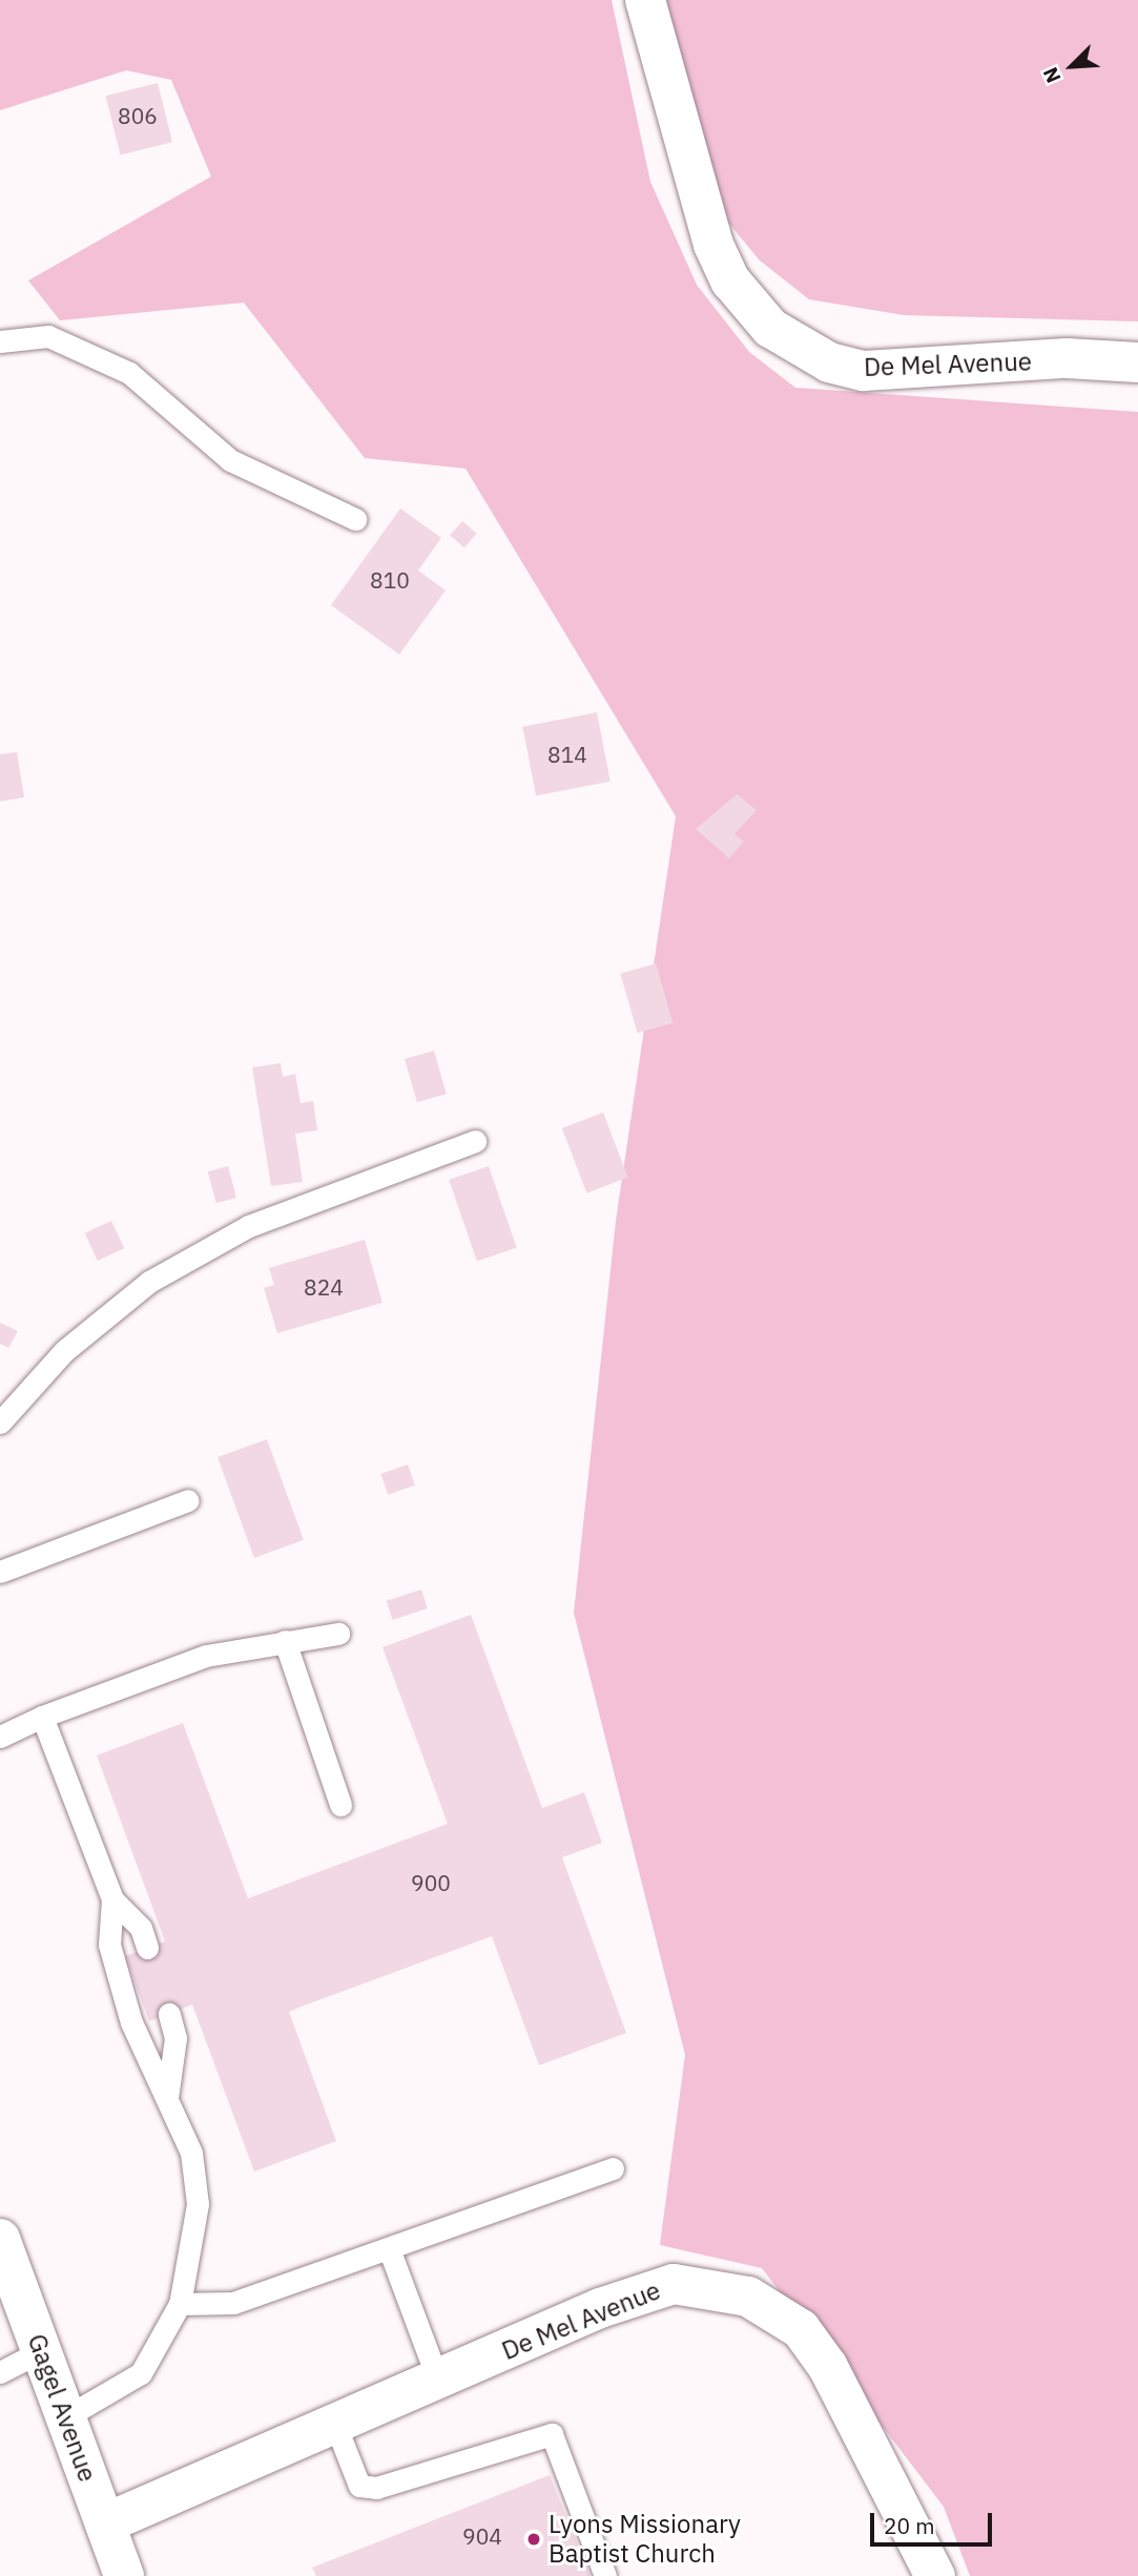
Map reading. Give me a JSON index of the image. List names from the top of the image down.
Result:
{
  "streets": {
    "street": ["De Mel Avenue", "Gagel Avenue"]
  },
  "crossings": [
    ["De Mel Avenue", "Gagel Avenue"]
  ],
  "places": ["Lyons Missionary Baptist Church"],
  "house_numbers": [
    "806",
    "810",
    "814",
    "824",
    "900",
    "904"
  ],
  "scale_bar": "20 m",
  "north": "bottom left"
}
